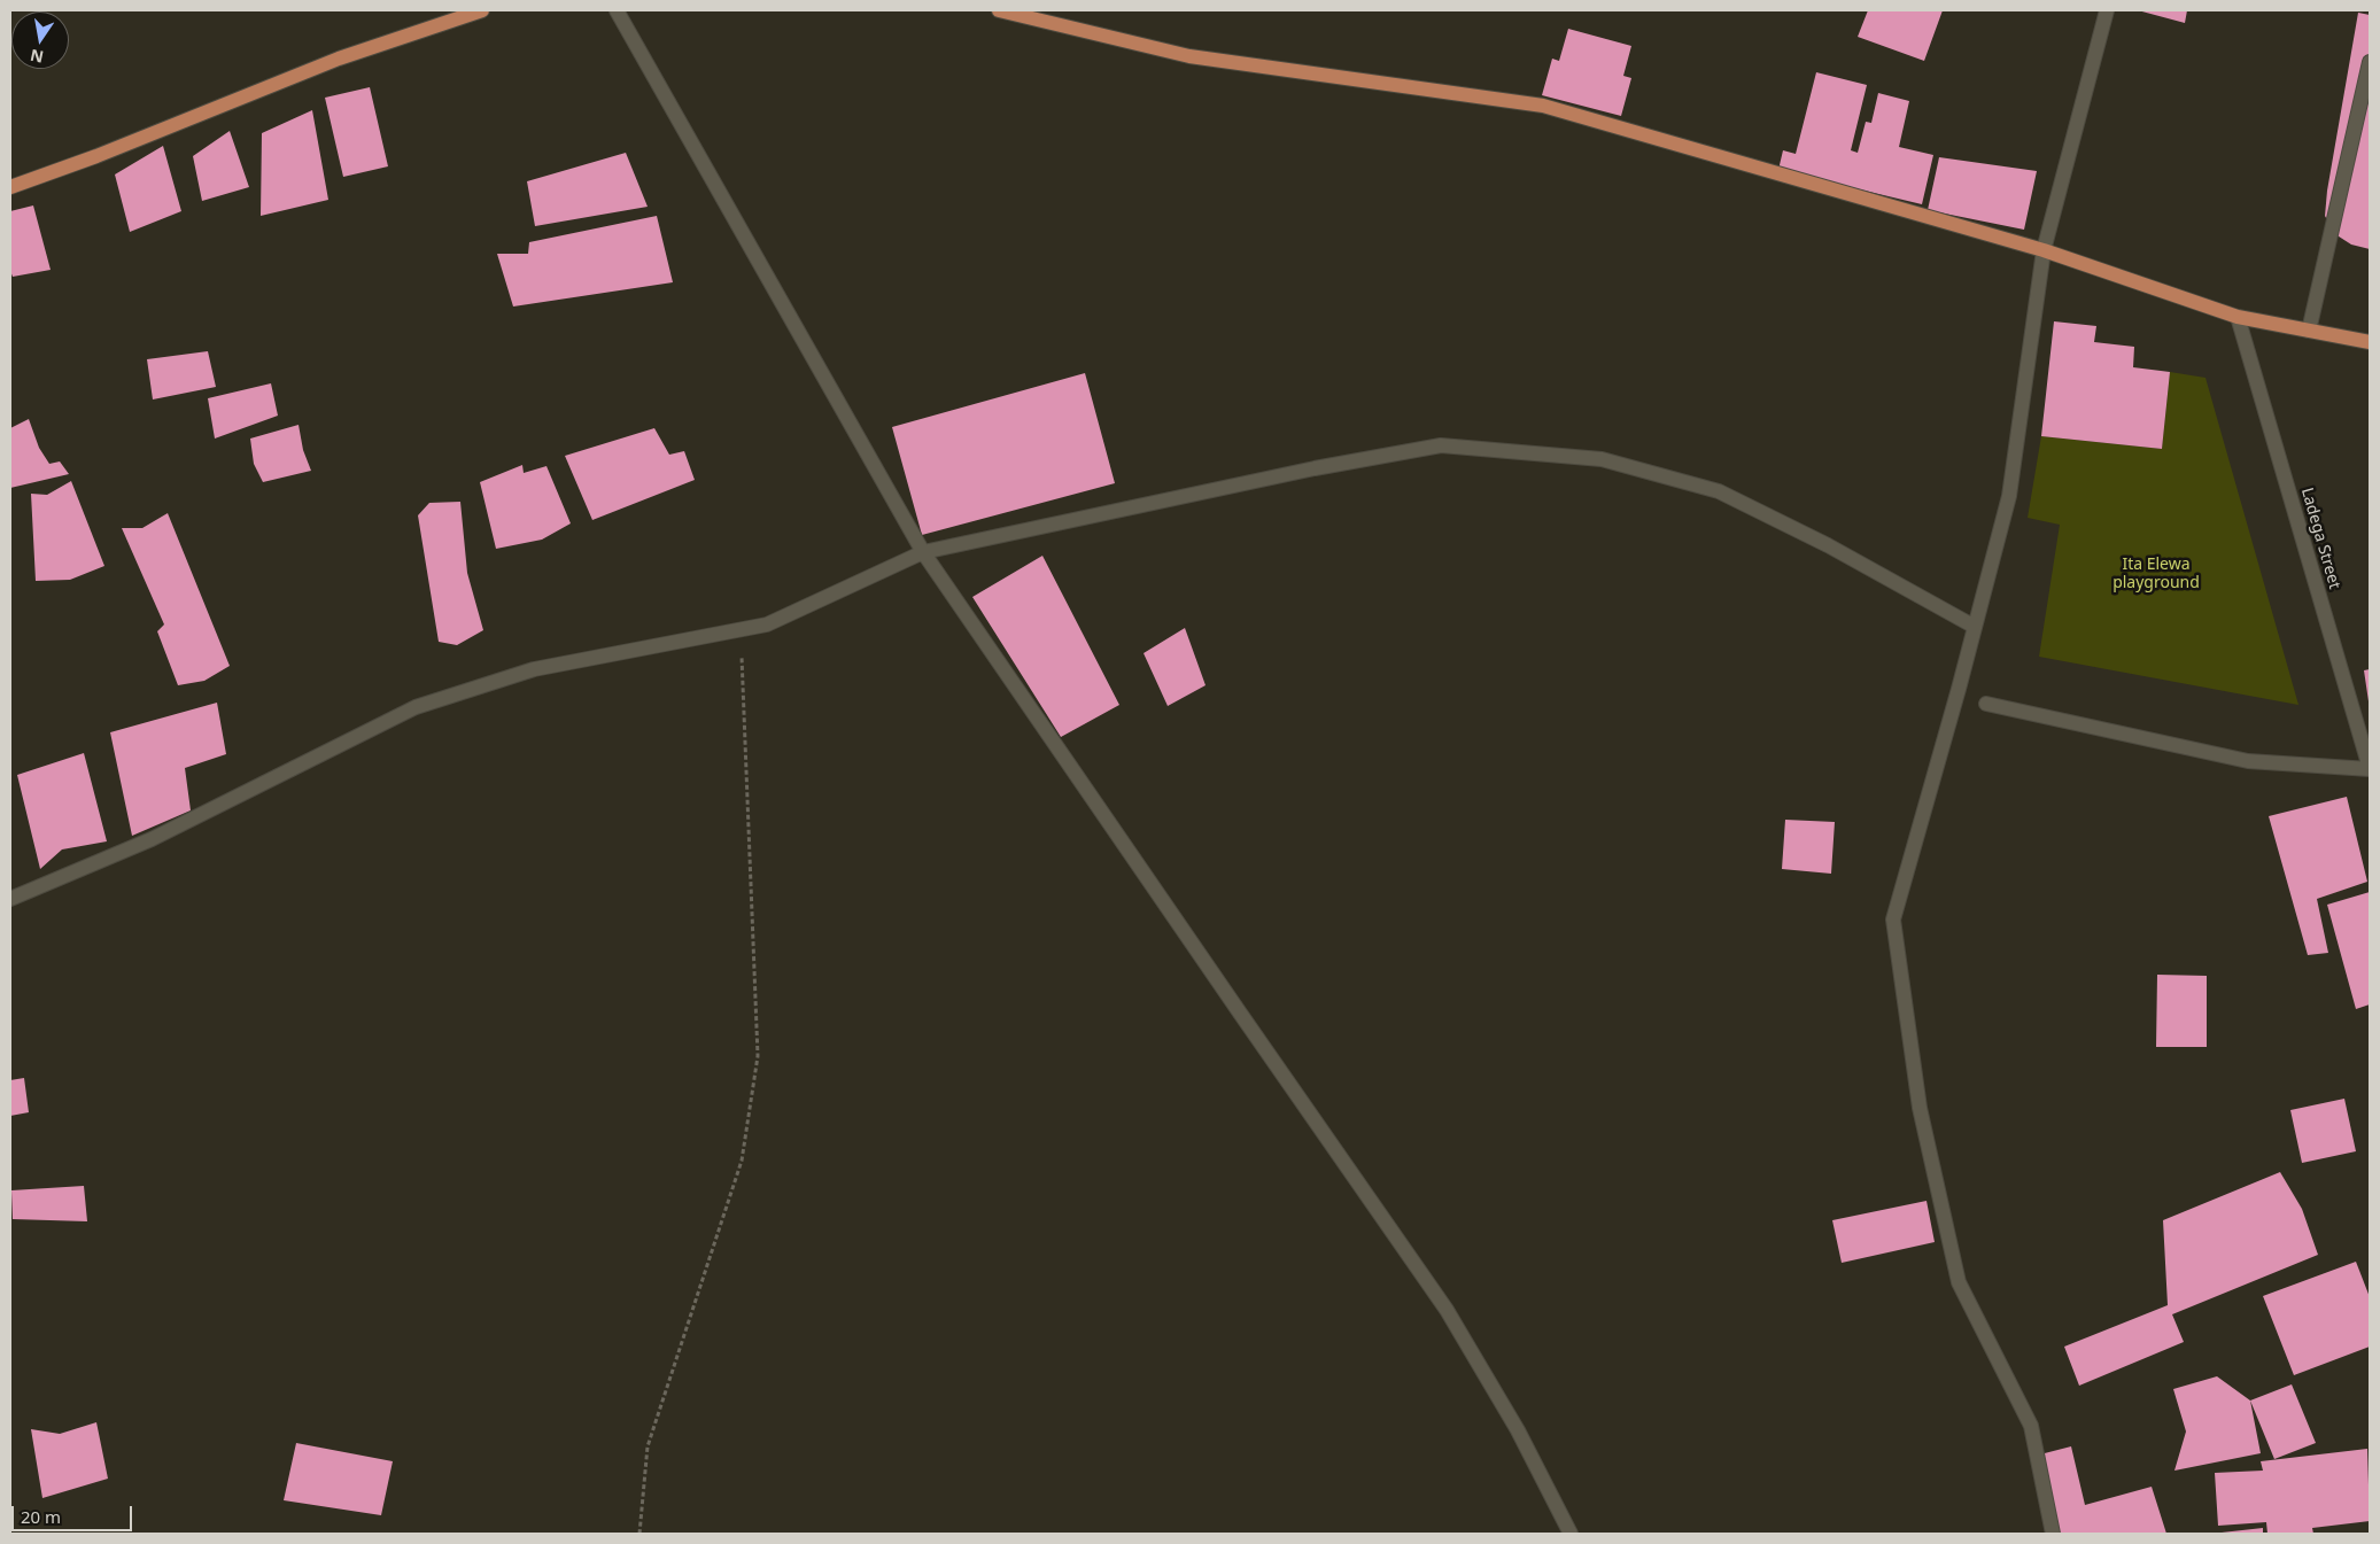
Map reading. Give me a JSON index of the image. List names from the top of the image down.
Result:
{
  "streets": {
    "street": ["Ladega Street"]
  },
  "parks": ["Ita Elewa playground"],
  "scale_bar": "20 m",
  "north": "bottom"
}
